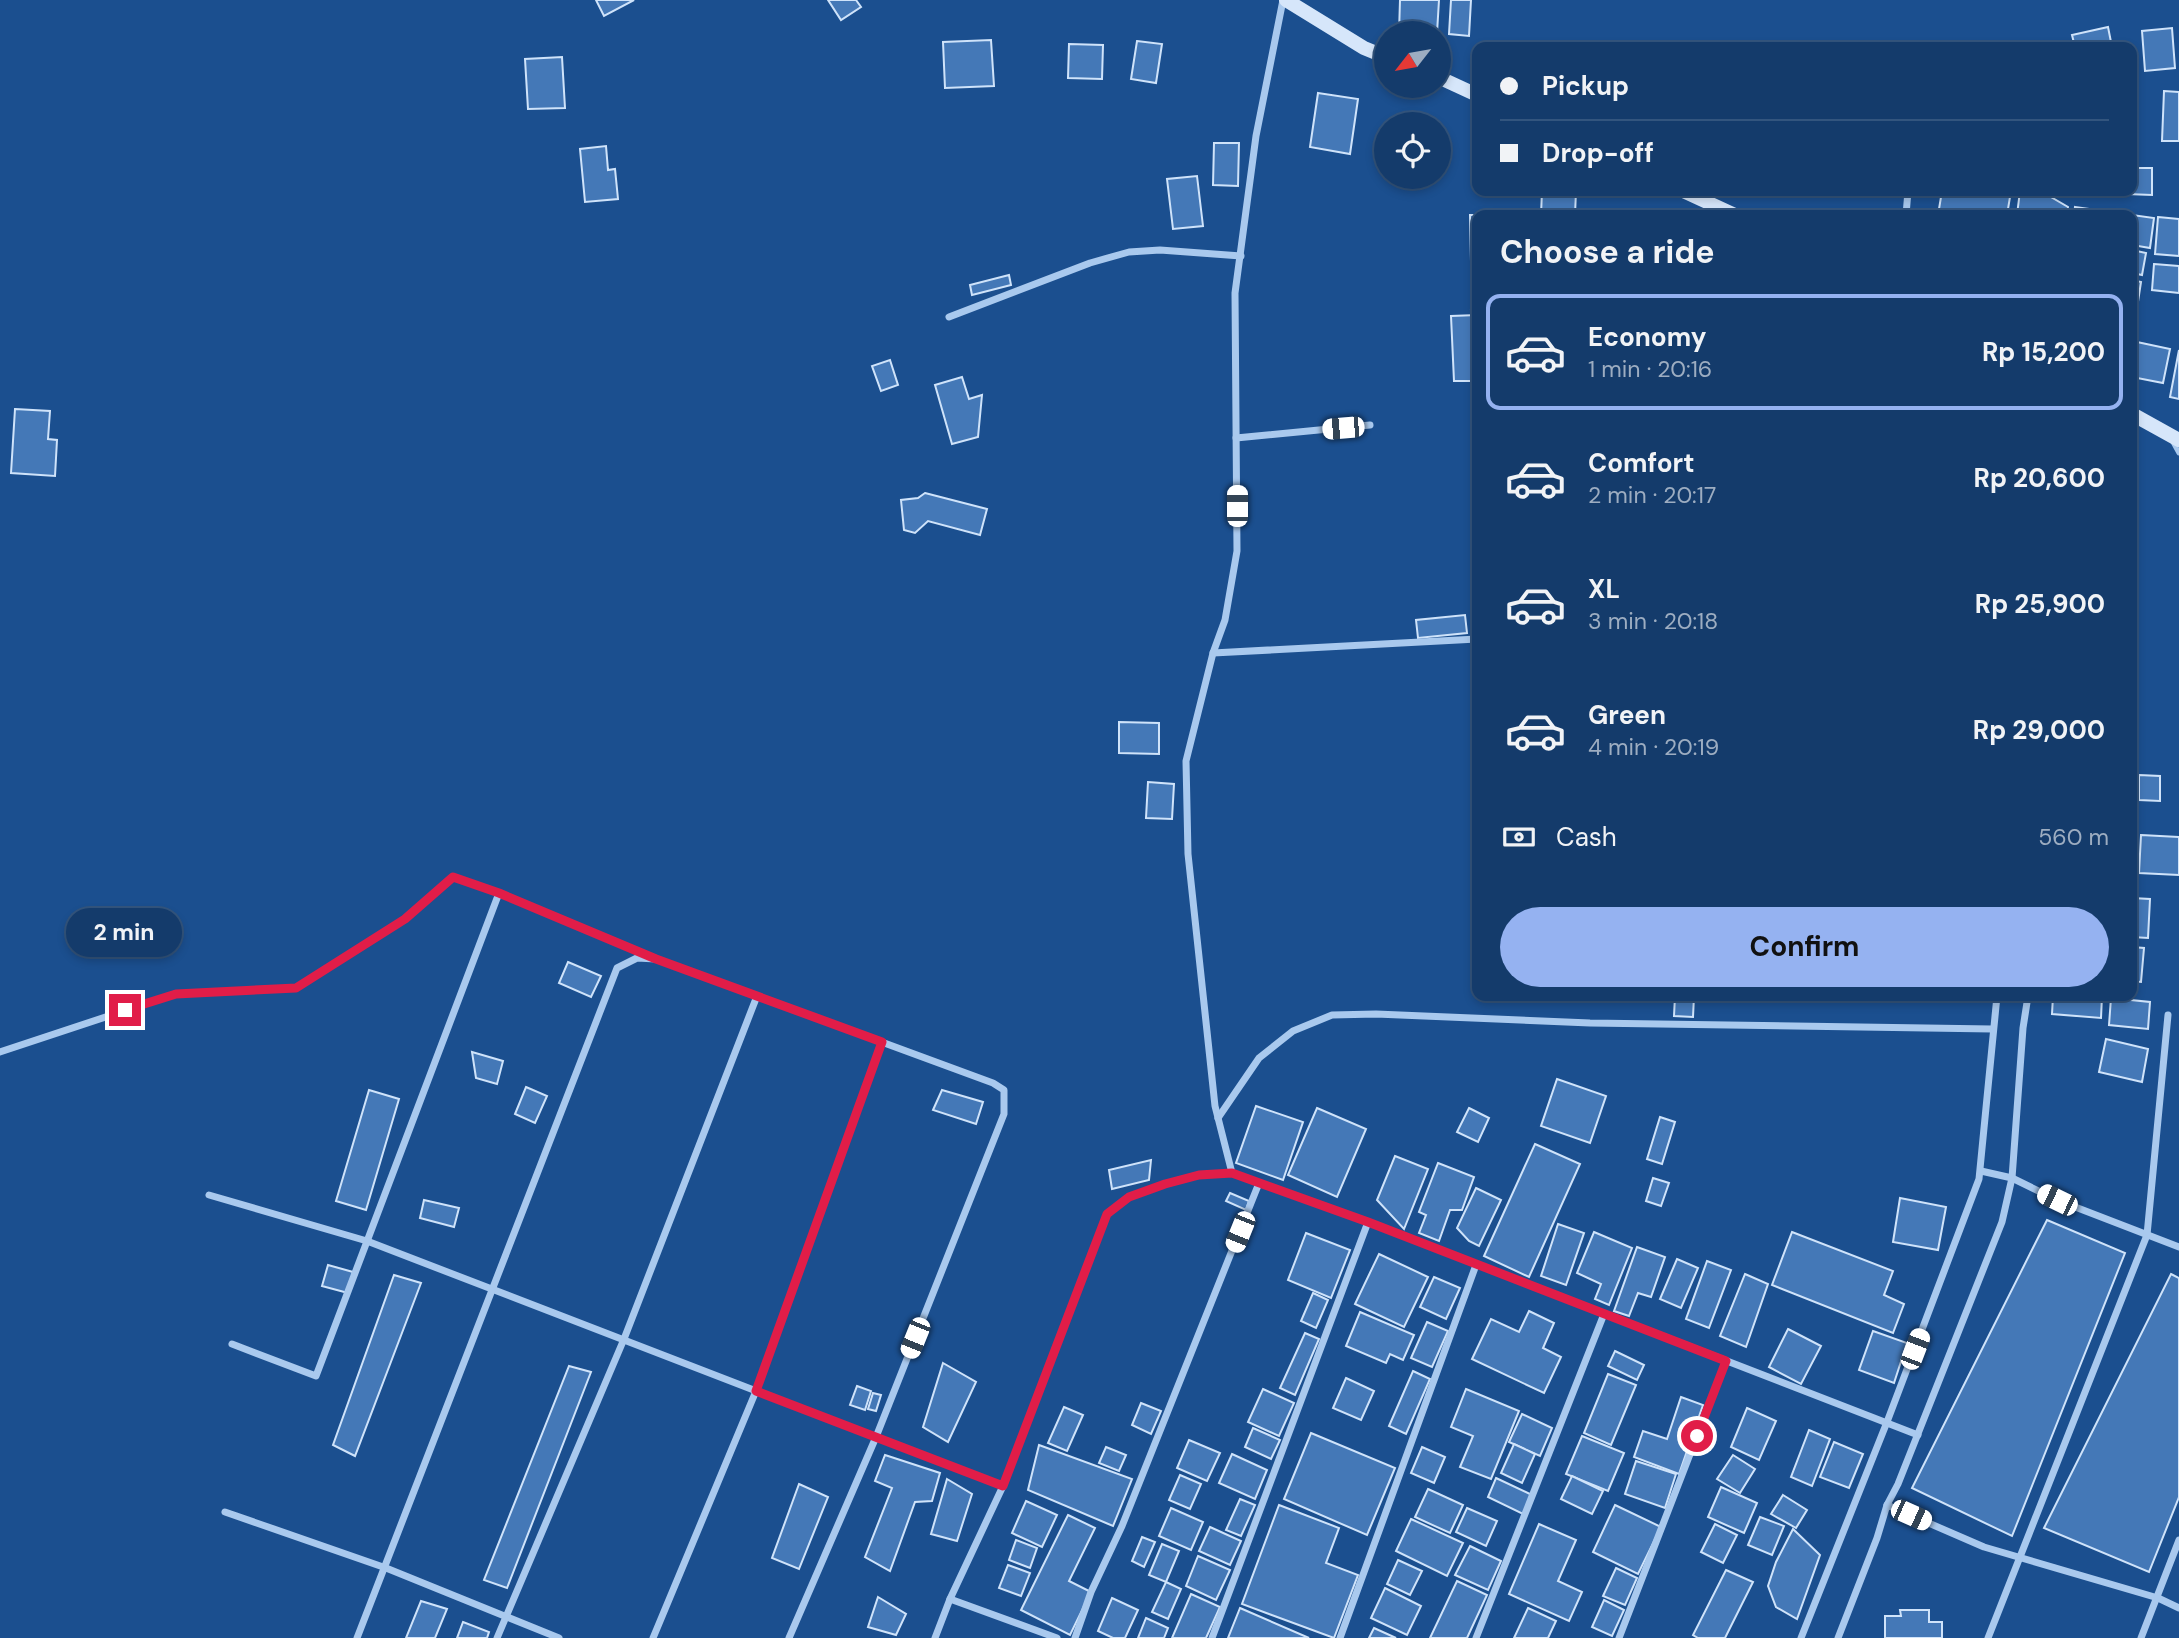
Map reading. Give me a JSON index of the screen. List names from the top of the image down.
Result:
{
  "north": "bottom left",
  "page": {
    "banner": ["Pickup", "Drop-off"],
    "heading": "Choose a ride",
    "list": [
      {
        "name": "Economy",
        "note": "1 min · 20:16",
        "value": "Rp 15,200"
      },
      {
        "name": "Comfort",
        "note": "2 min · 20:17",
        "value": "Rp 20,600"
      },
      {
        "name": "XL",
        "note": "3 min · 20:18",
        "value": "Rp 25,900"
      },
      {
        "name": "Green",
        "note": "4 min · 20:19",
        "value": "Rp 29,000"
      }
    ],
    "pay": ["Cash", "560 m"],
    "buttons": "Confirm",
    "bubble": "2 min"
  }
}
